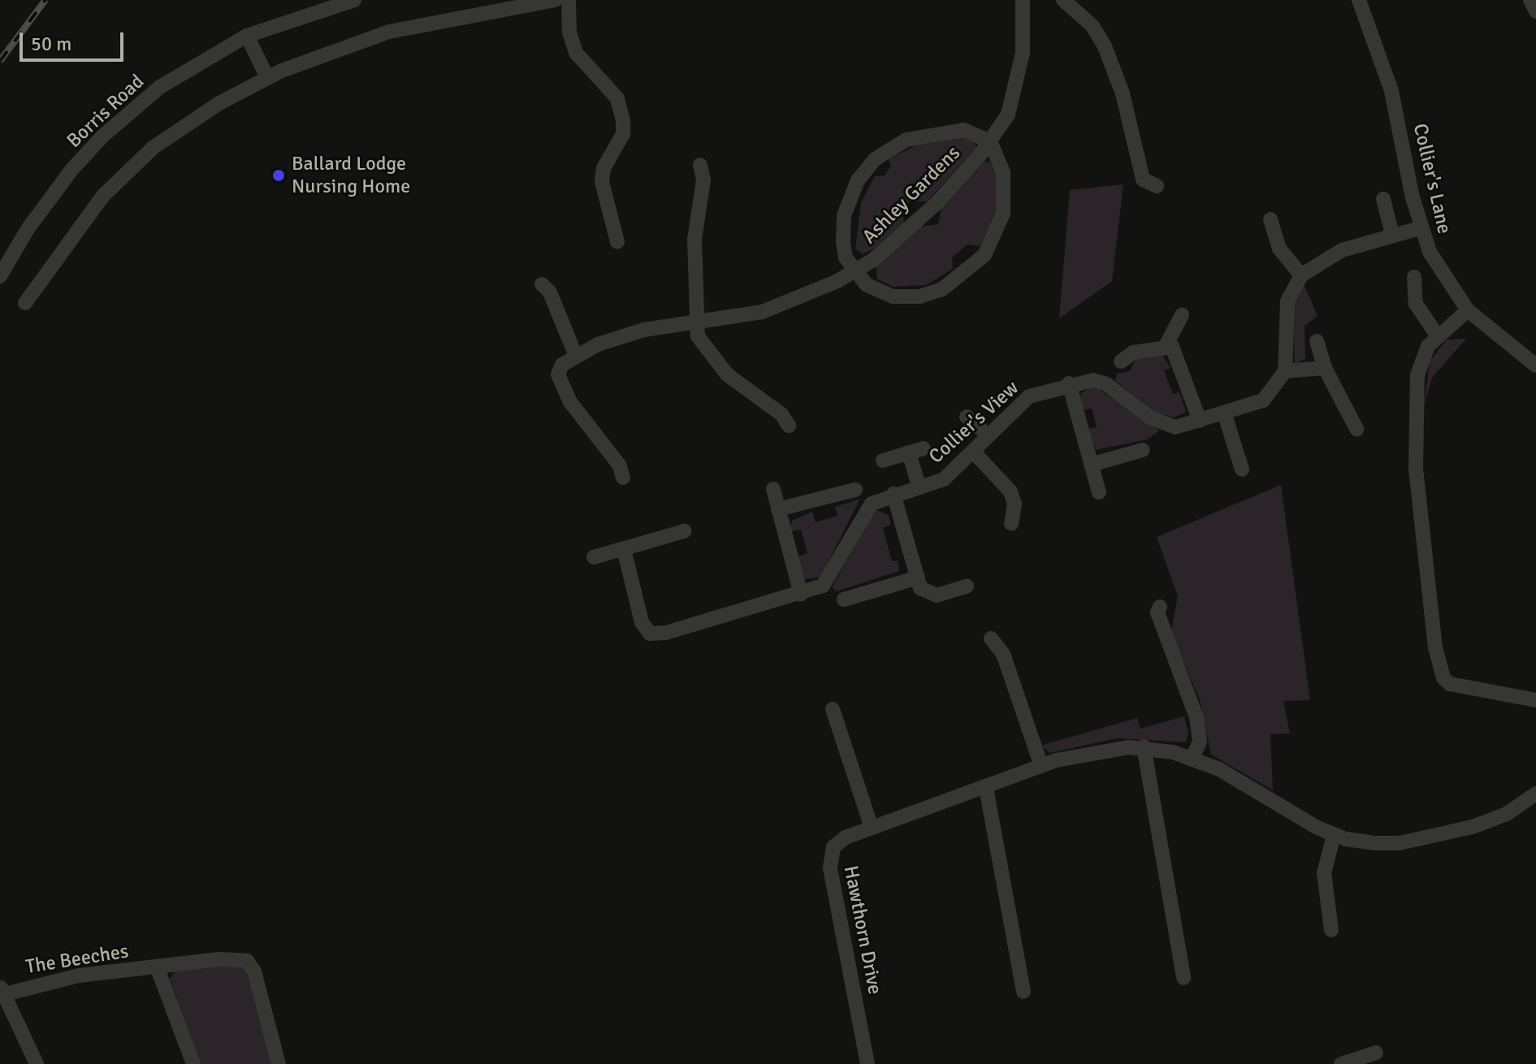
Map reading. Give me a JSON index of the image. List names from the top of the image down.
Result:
{
  "streets": {
    "street": [
      "Borris Road",
      "Collier's Lane",
      "Ashley Gardens",
      "Collier's View",
      "Hawthorn Drive",
      "The Beeches"
    ]
  },
  "places": ["Ballard Lodge Nursing Home"],
  "scale_bar": "50 m"
}
